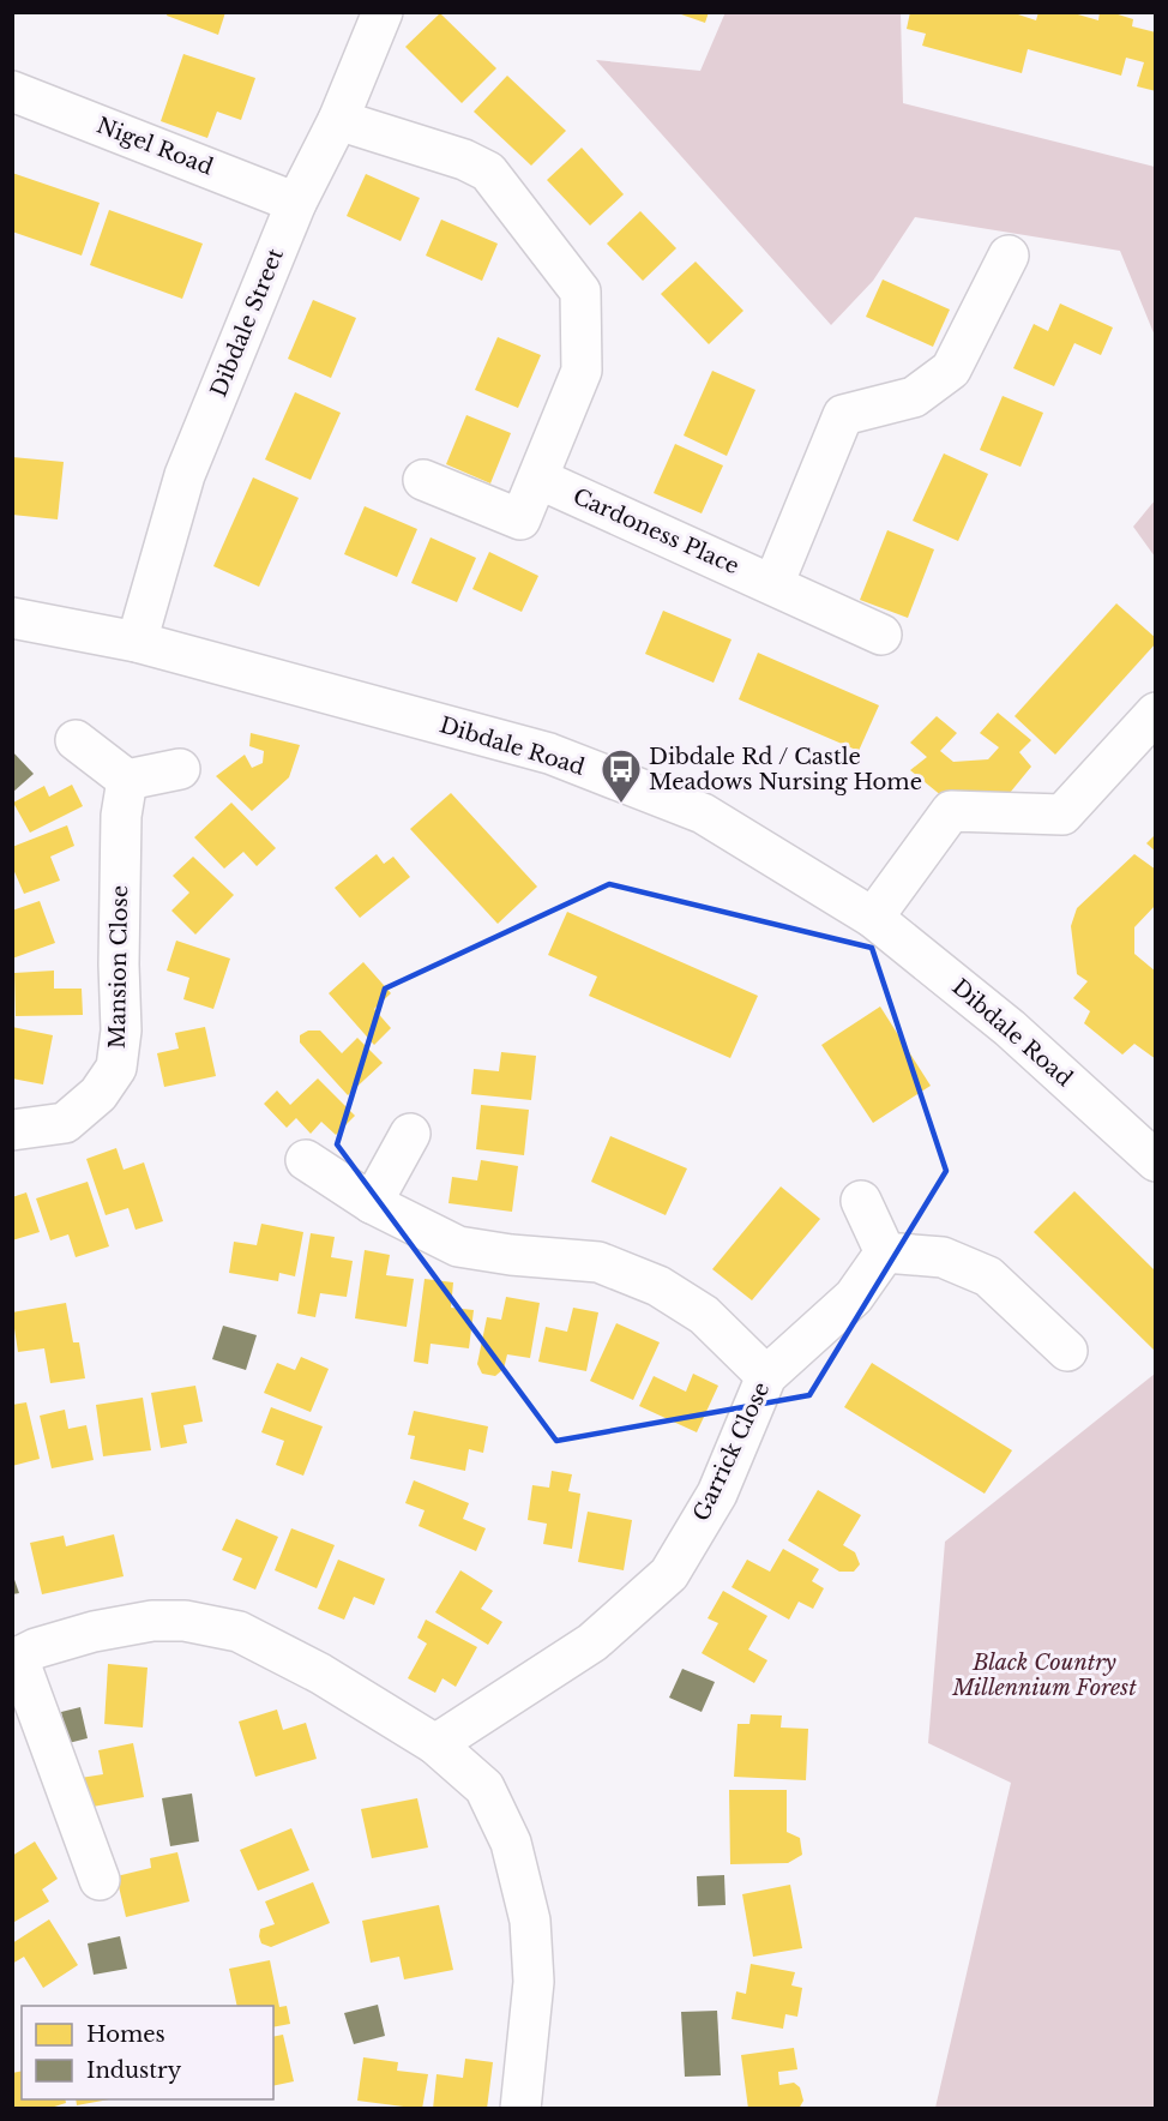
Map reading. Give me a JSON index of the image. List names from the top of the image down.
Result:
{
  "streets": {
    "street": [
      "Nigel Road",
      "Dibdale Street",
      "Cardoness Place",
      "Dibdale Road",
      "Mansion Close",
      "Garrick Close"
    ]
  },
  "crossings": [
    ["Nigel Road", "Dibdale Street"],
    ["Dibdale Street", "Dibdale Road"]
  ],
  "parks": ["Black Country Millennium Forest"],
  "places": {
    "bus stop": ["Dibdale Rd / Castle Meadows Nursing Home"]
  },
  "legend": ["Homes", "Industry"]
}
